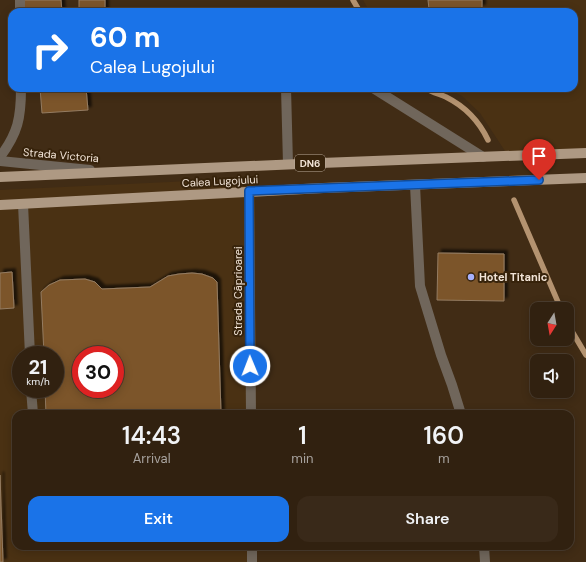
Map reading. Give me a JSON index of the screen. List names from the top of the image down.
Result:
{
  "streets": {
    "main road": ["DN6", "Calea Lugojului"],
    "street": ["Strada Victoria", "Strada Căprioarei"]
  },
  "crossings": [
    ["Strada Victoria", "Calea Lugojului"],
    ["Calea Lugojului", "Strada Căprioarei"]
  ],
  "places": ["Hotel Titanic"],
  "north": "bottom",
  "page": {
    "turn": ["60 m", "Calea Lugojului"],
    "speed": "21 km/h",
    "limit": "30",
    "eta": [
      "14:43",
      "Arrival",
      "1",
      "min",
      "160",
      "m"
    ],
    "buttons": ["Exit", "Share"]
  }
}
